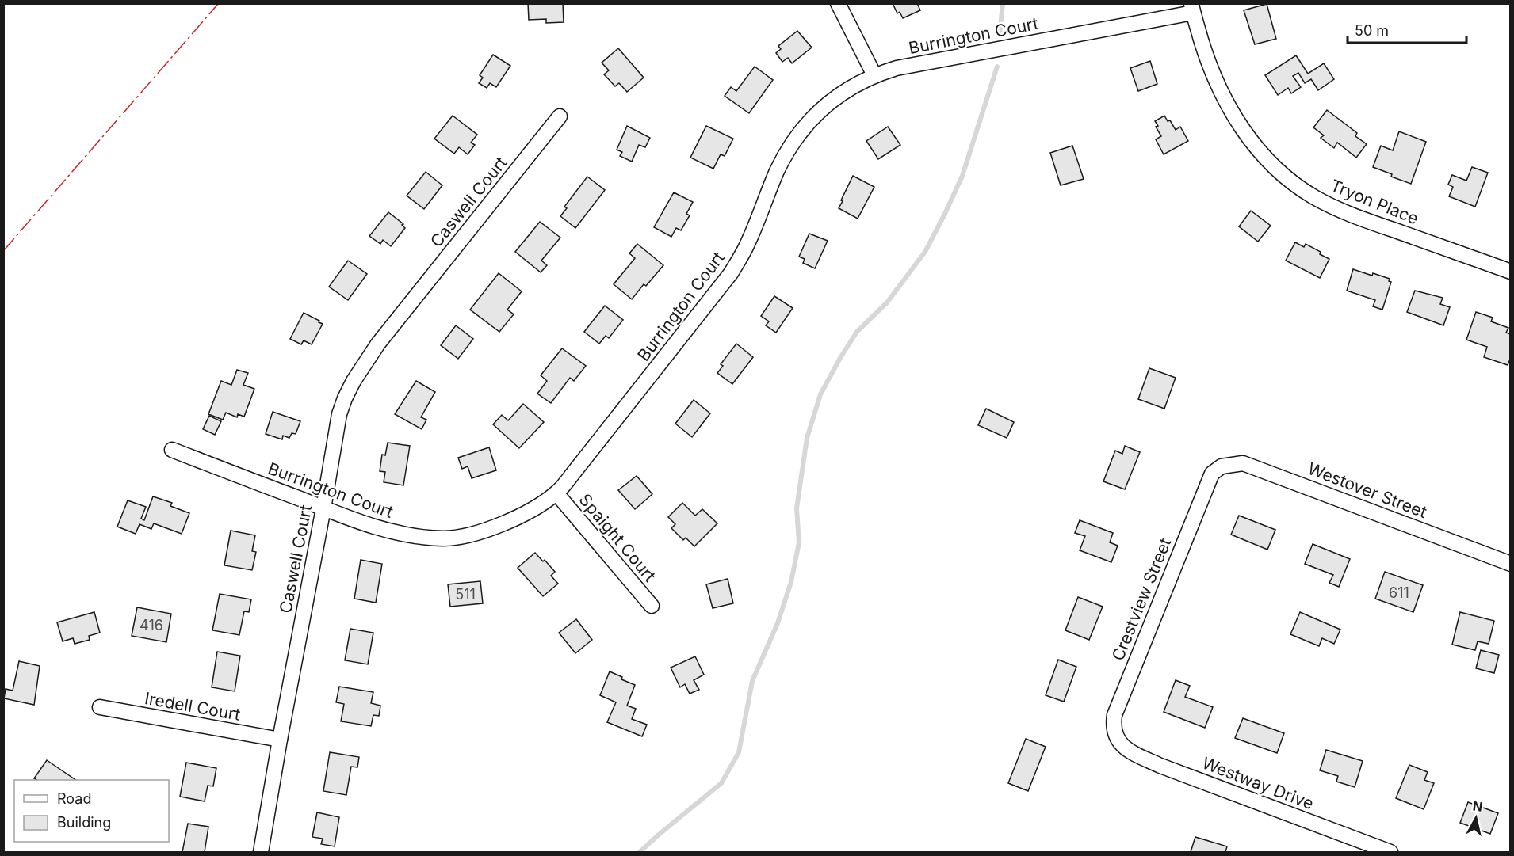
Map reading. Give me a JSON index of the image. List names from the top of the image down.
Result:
{
  "streets": {
    "street": [
      "Burrington Court",
      "Caswell Court",
      "Tryon Place",
      "Westover Street",
      "Spaight Court",
      "Crestview Street",
      "Iredell Court",
      "Westway Drive"
    ]
  },
  "crossings": [
    ["Burrington Court", "Caswell Court"],
    ["Burrington Court", "Tryon Place"],
    ["Burrington Court", "Spaight Court"],
    ["Caswell Court", "Iredell Court"],
    ["Westover Street", "Crestview Street"],
    ["Crestview Street", "Westway Drive"]
  ],
  "house_numbers": ["611", "511", "416"],
  "legend": ["Road", "Building"],
  "scale_bar": "50 m",
  "north": "top"
}
